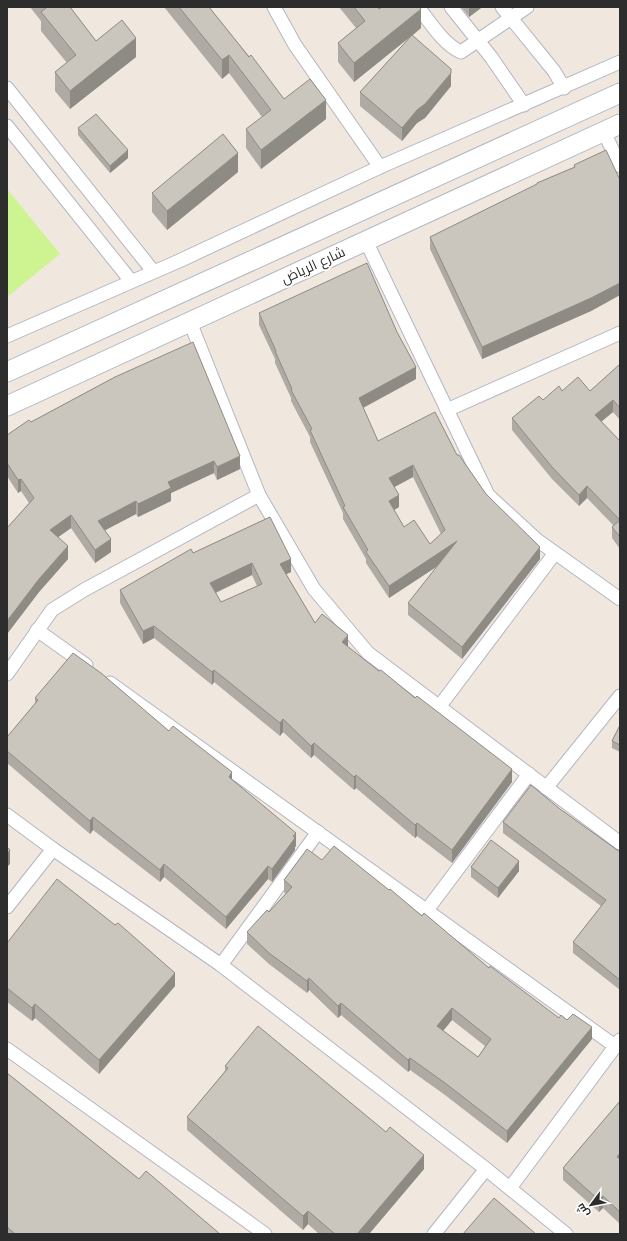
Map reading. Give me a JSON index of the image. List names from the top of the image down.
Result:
{
  "streets": {
    "main road": ["شارع الرياض"]
  },
  "north": "bottom left"
}
